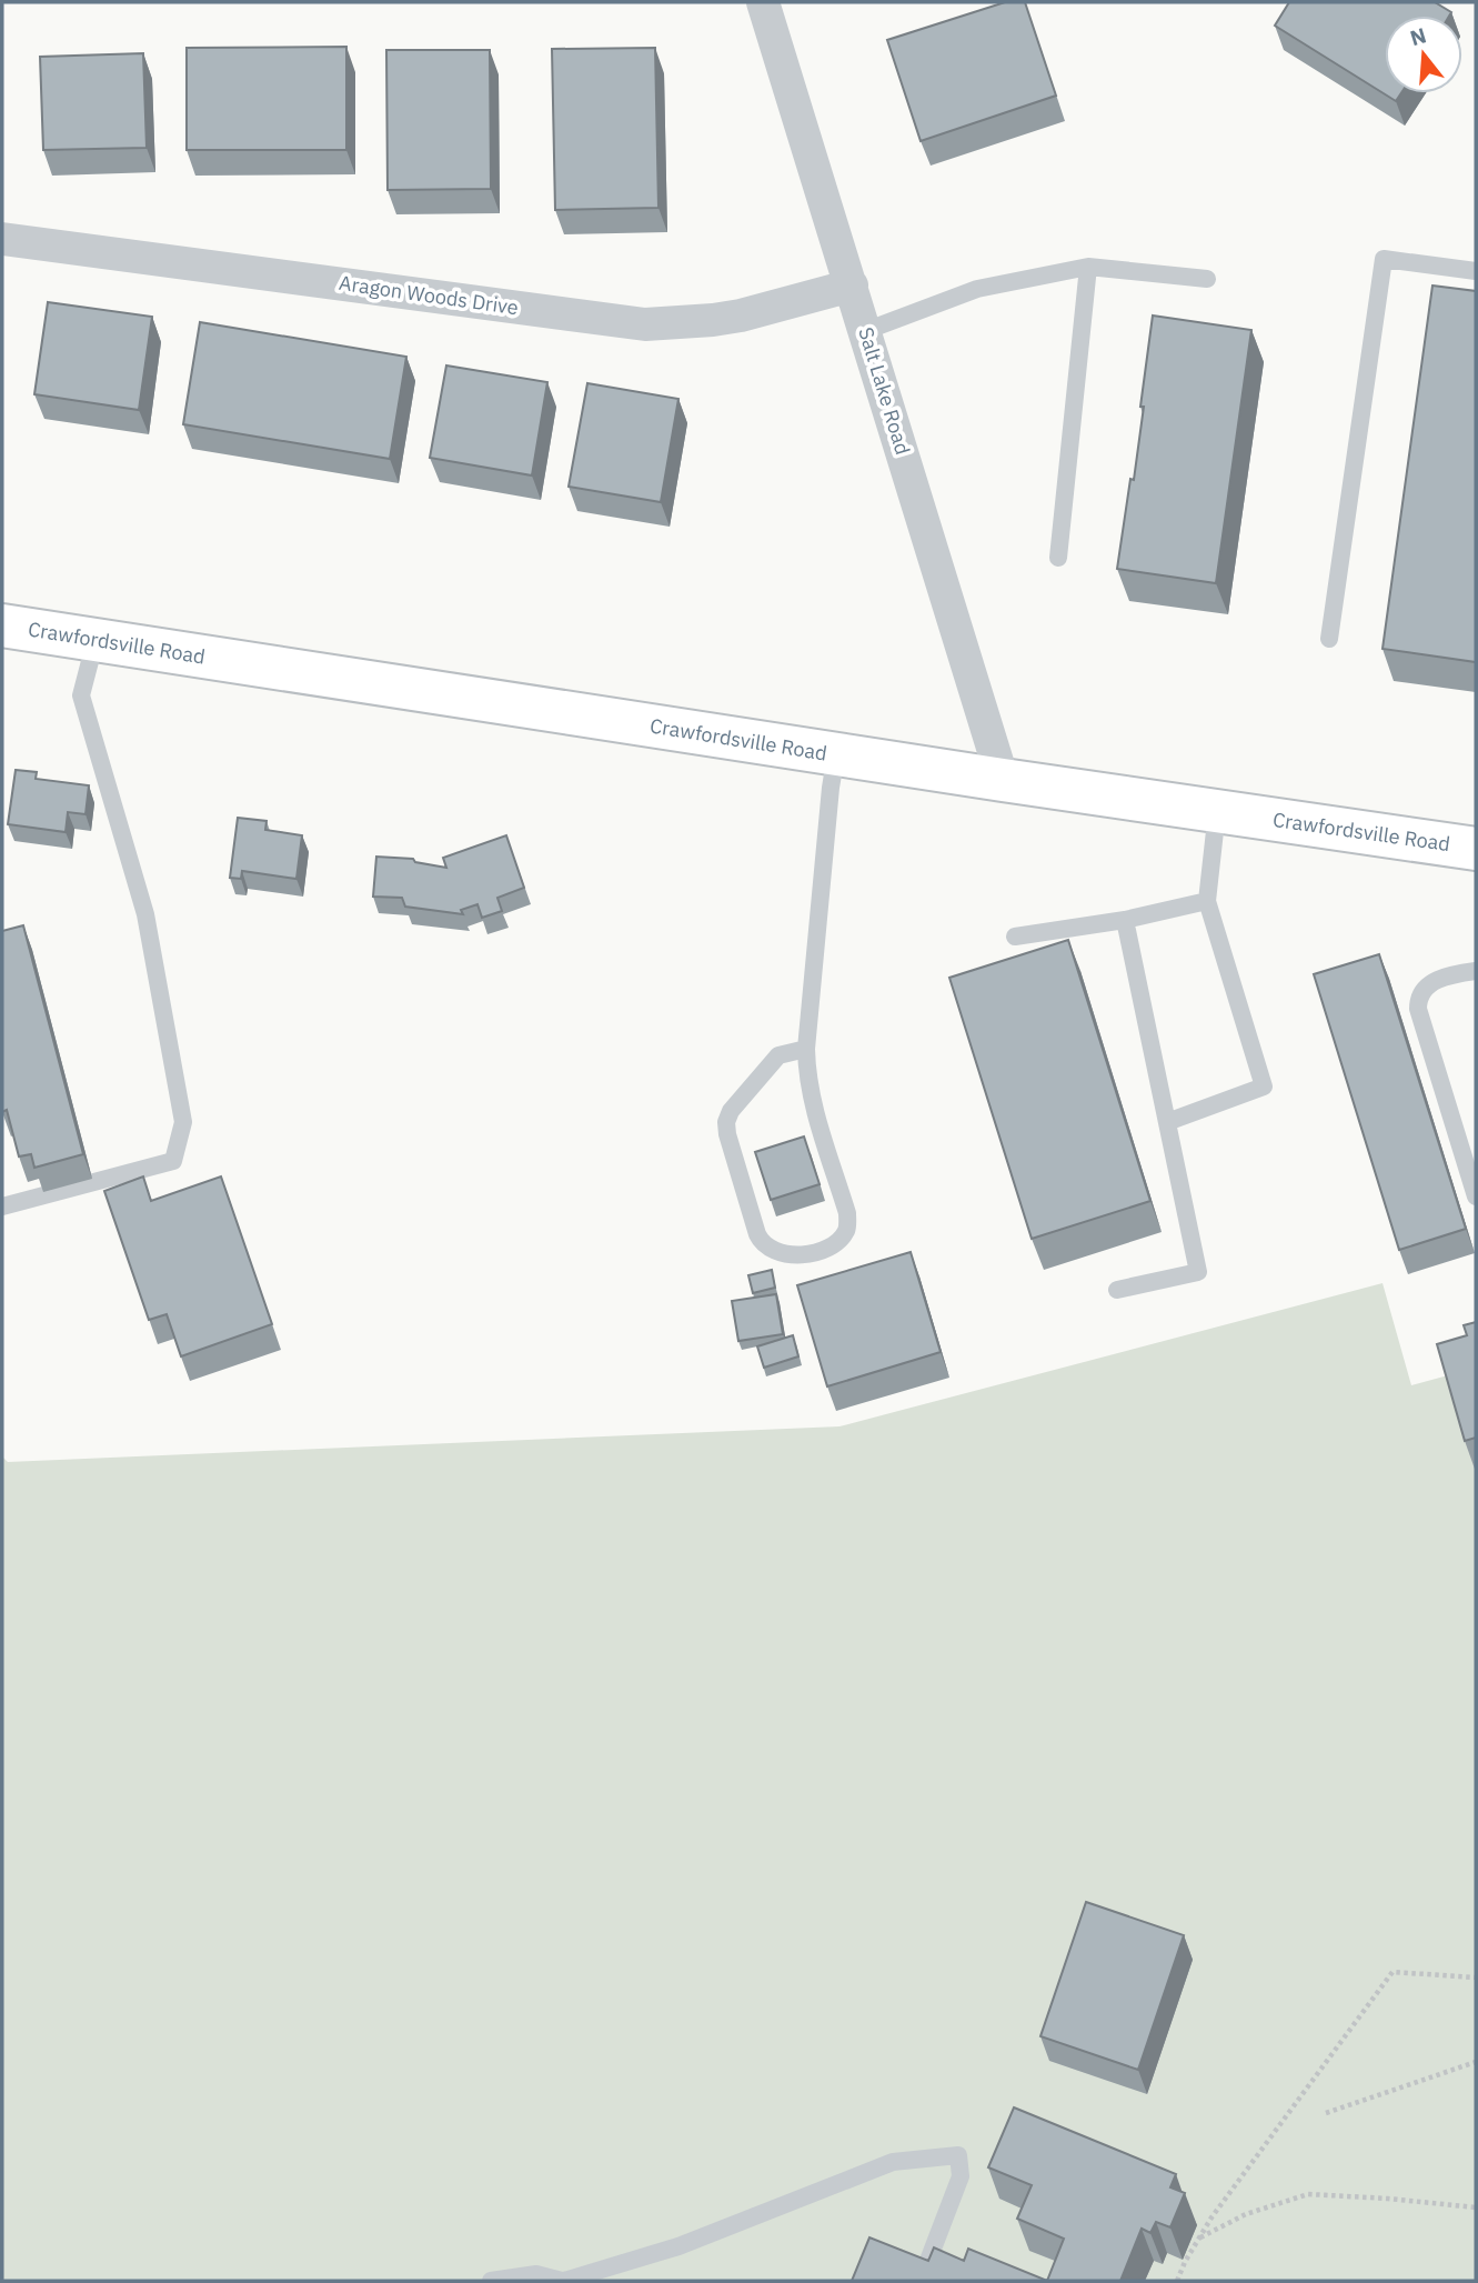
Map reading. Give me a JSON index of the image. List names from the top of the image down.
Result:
{
  "streets": {
    "main road": ["Crawfordsville Road"],
    "street": ["Aragon Woods Drive", "Salt Lake Road"]
  },
  "crossings": [
    ["Aragon Woods Drive", "Salt Lake Road"],
    ["Salt Lake Road", "Crawfordsville Road"]
  ],
  "north": "top"
}
